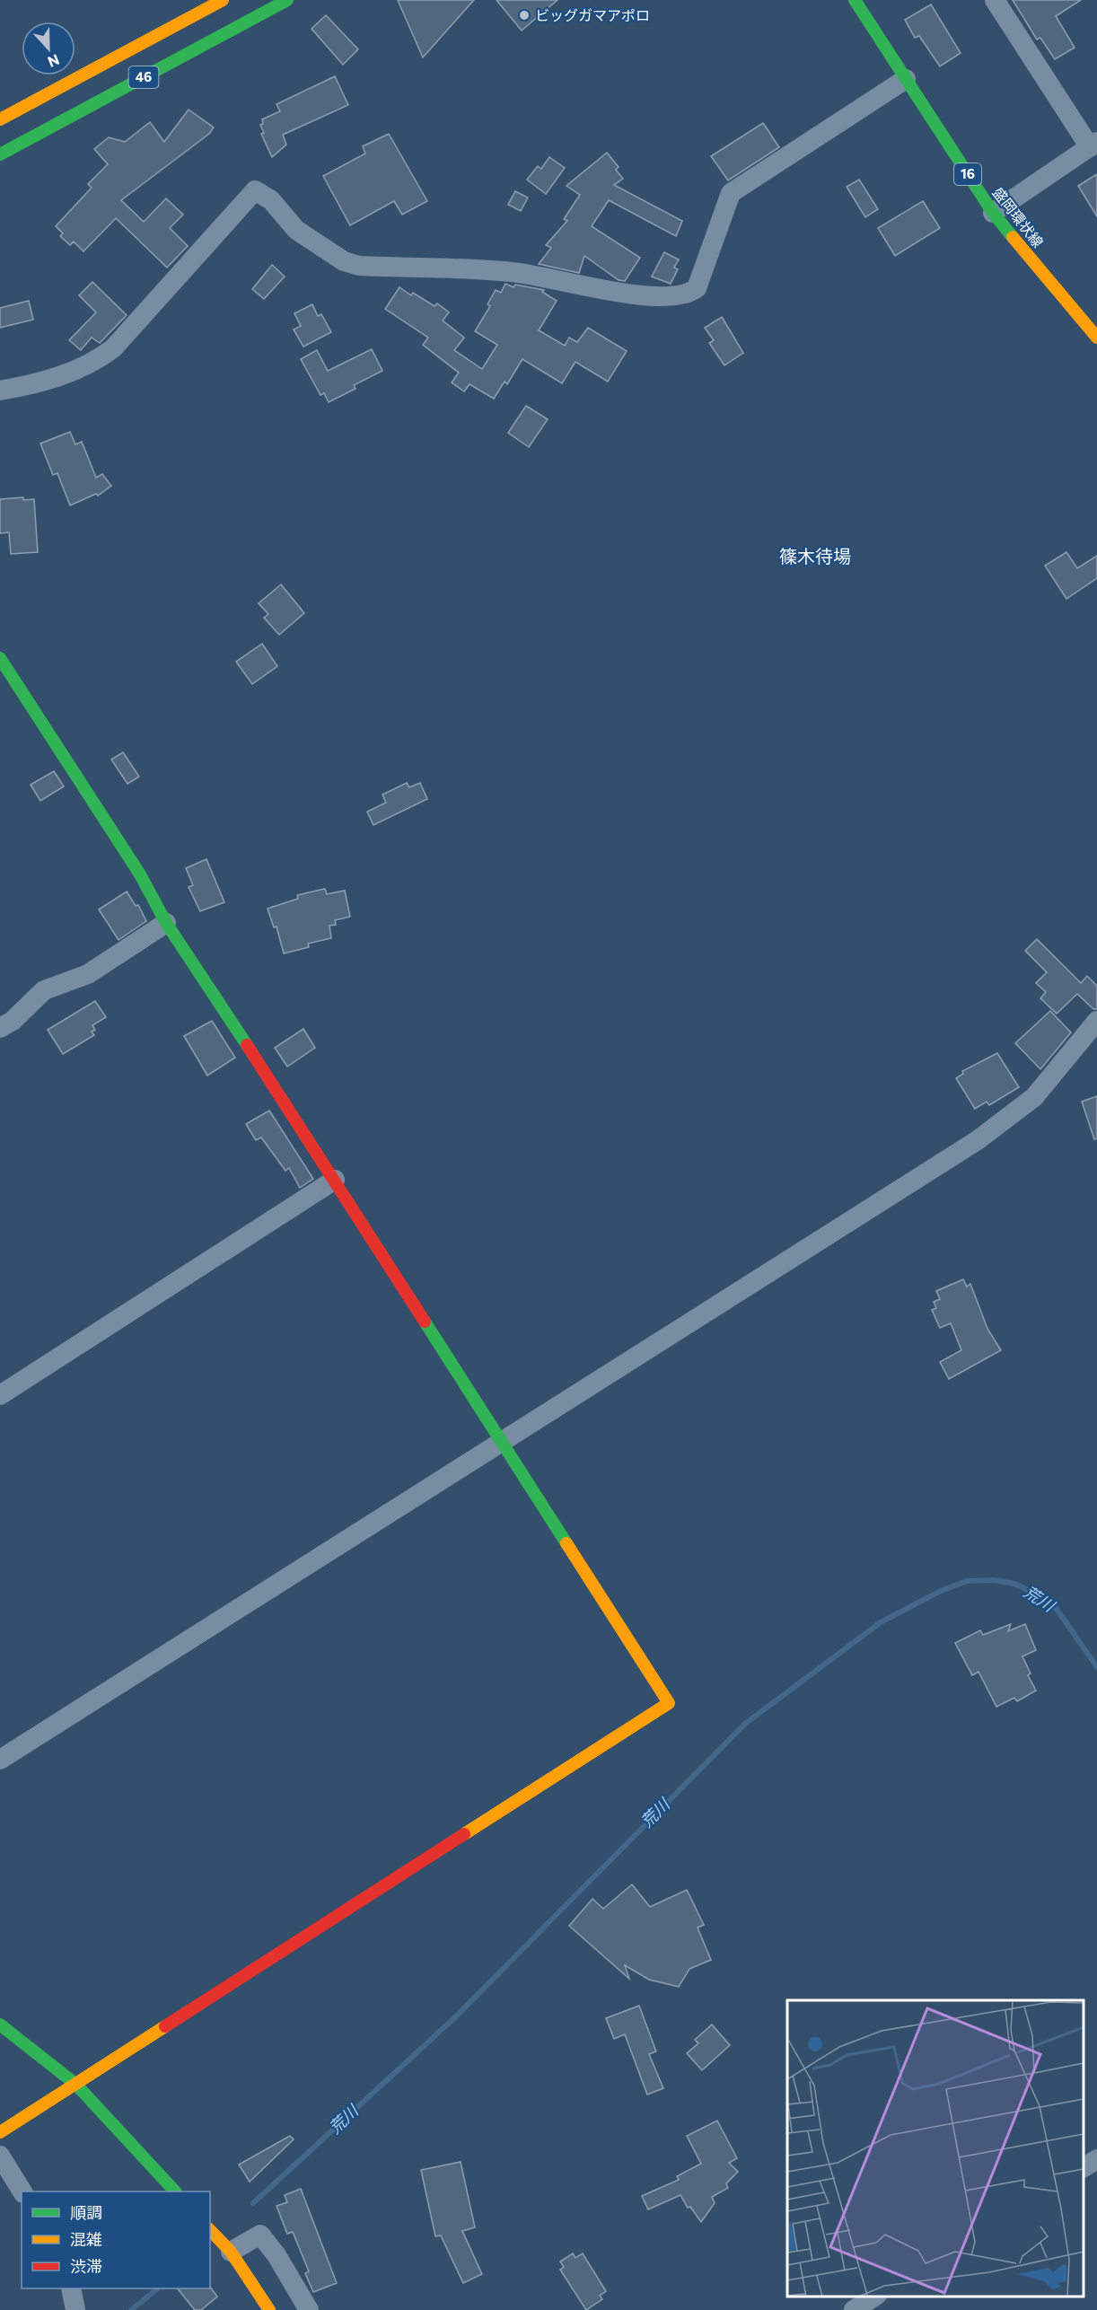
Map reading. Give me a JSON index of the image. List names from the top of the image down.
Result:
{
  "streets": {
    "main road": ["46", "16", "盛岡環状線"]
  },
  "districts": ["篠木待場"],
  "water": ["荒川"],
  "places": ["ビッグガマアポロ"],
  "legend": ["順調", "混雑", "渋滞"],
  "north": "bottom"
}
